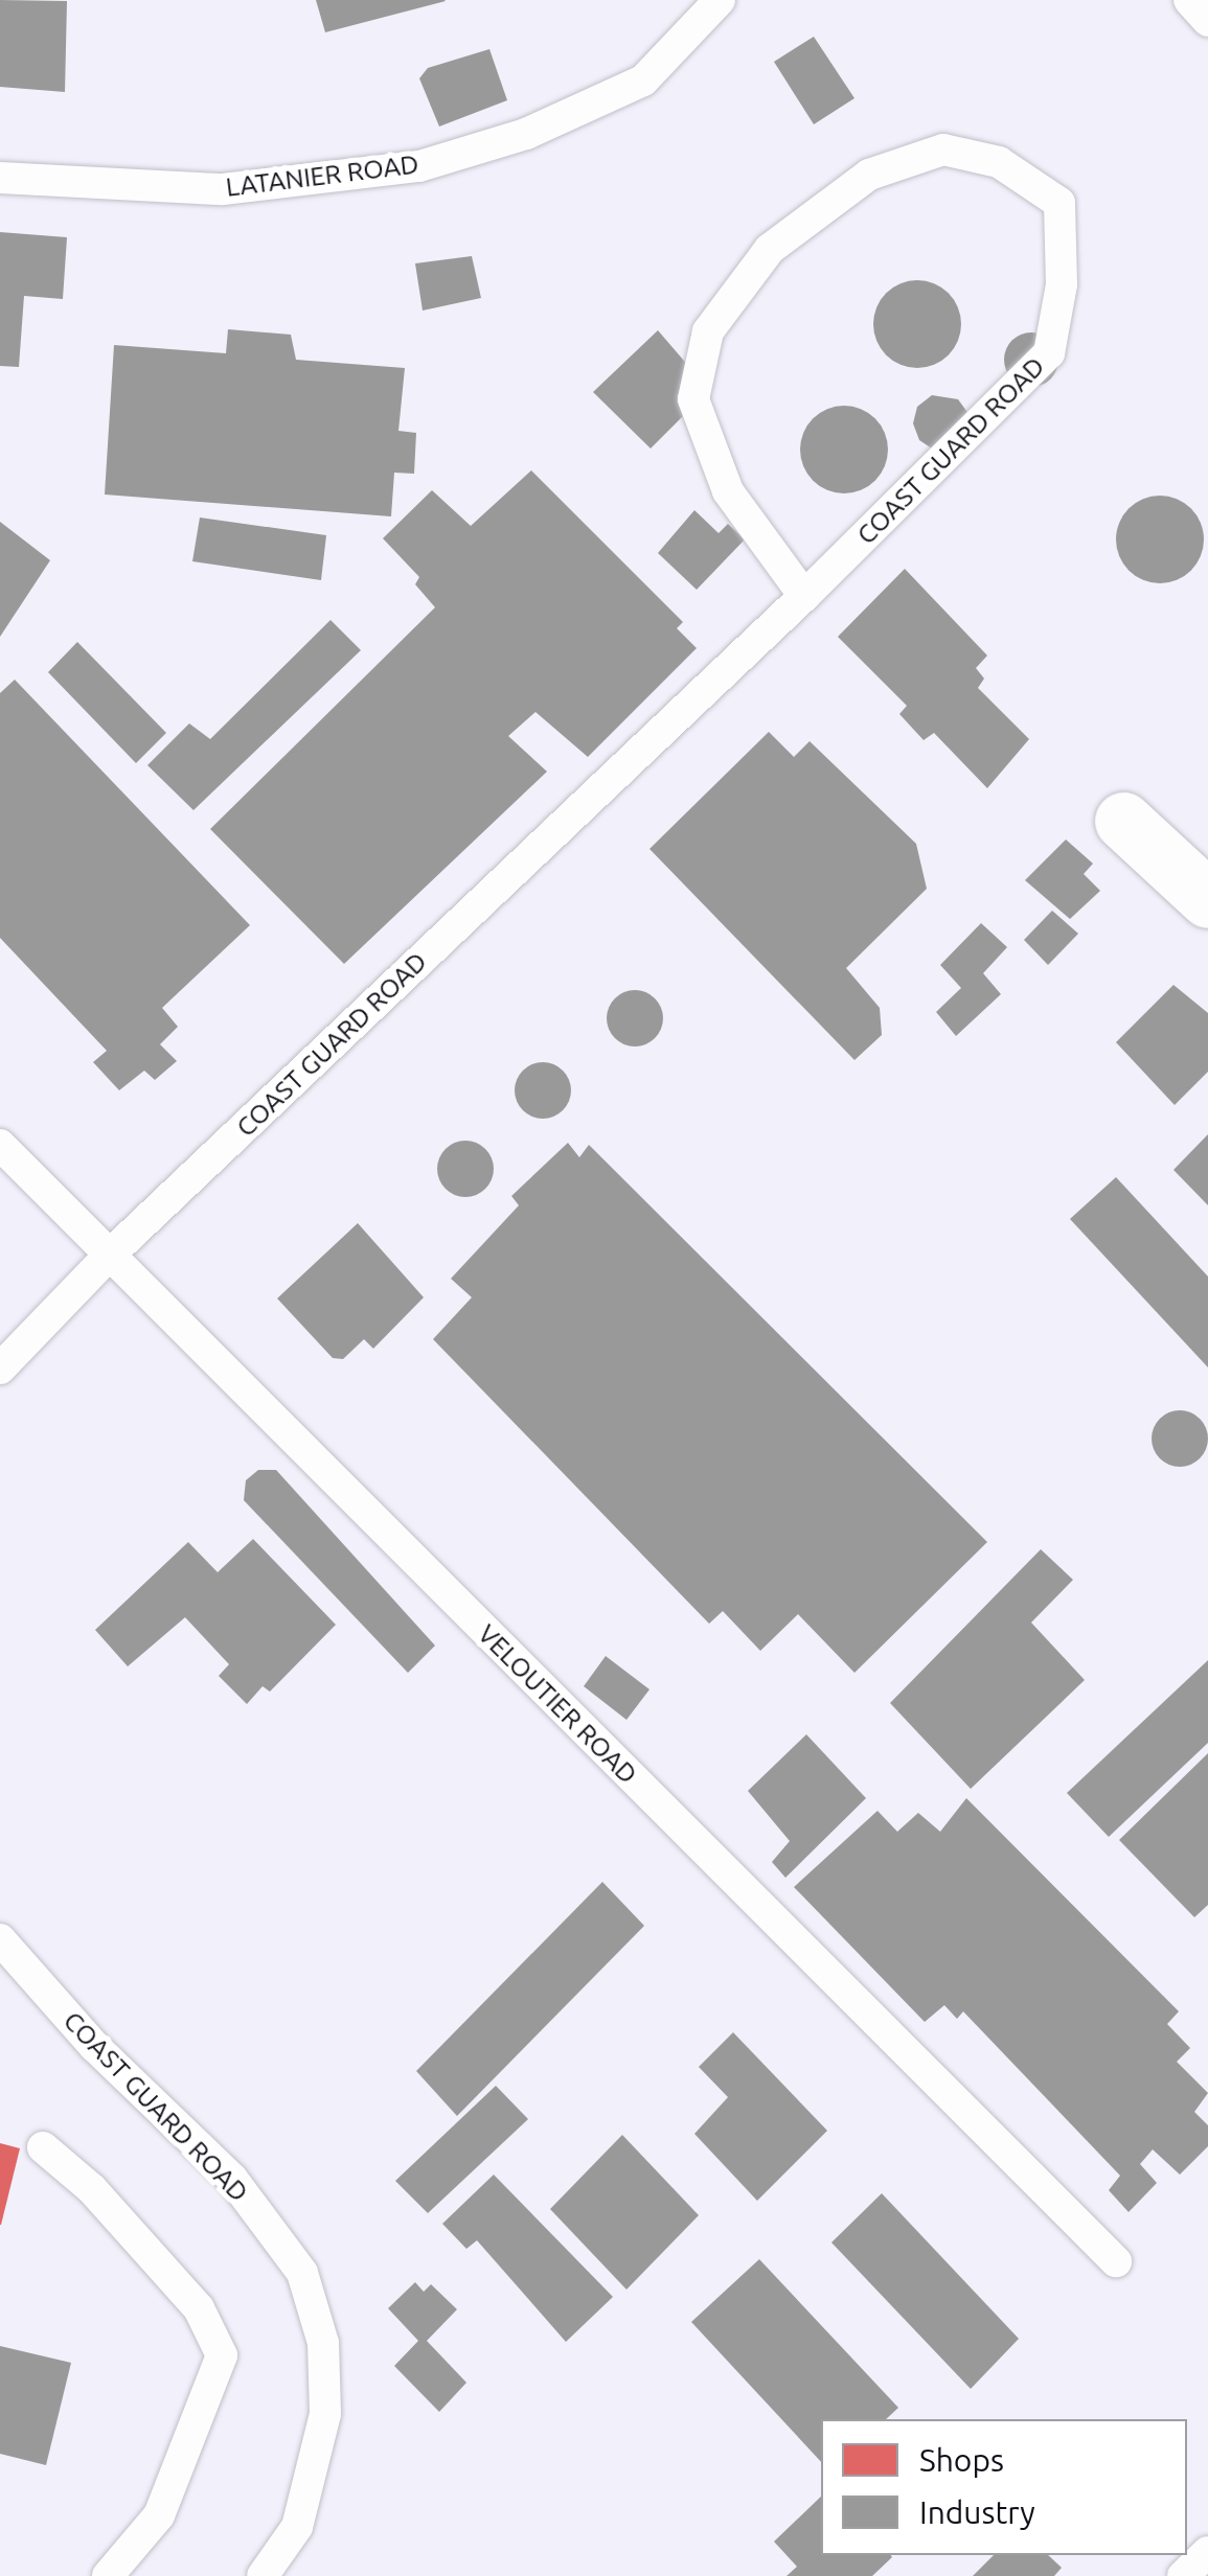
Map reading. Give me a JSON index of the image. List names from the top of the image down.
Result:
{
  "streets": {
    "lane": ["LATANIER ROAD", "COAST GUARD ROAD", "VELOUTIER ROAD"]
  },
  "crossings": [
    ["COAST GUARD ROAD", "VELOUTIER ROAD"]
  ],
  "legend": ["Shops", "Industry"]
}
